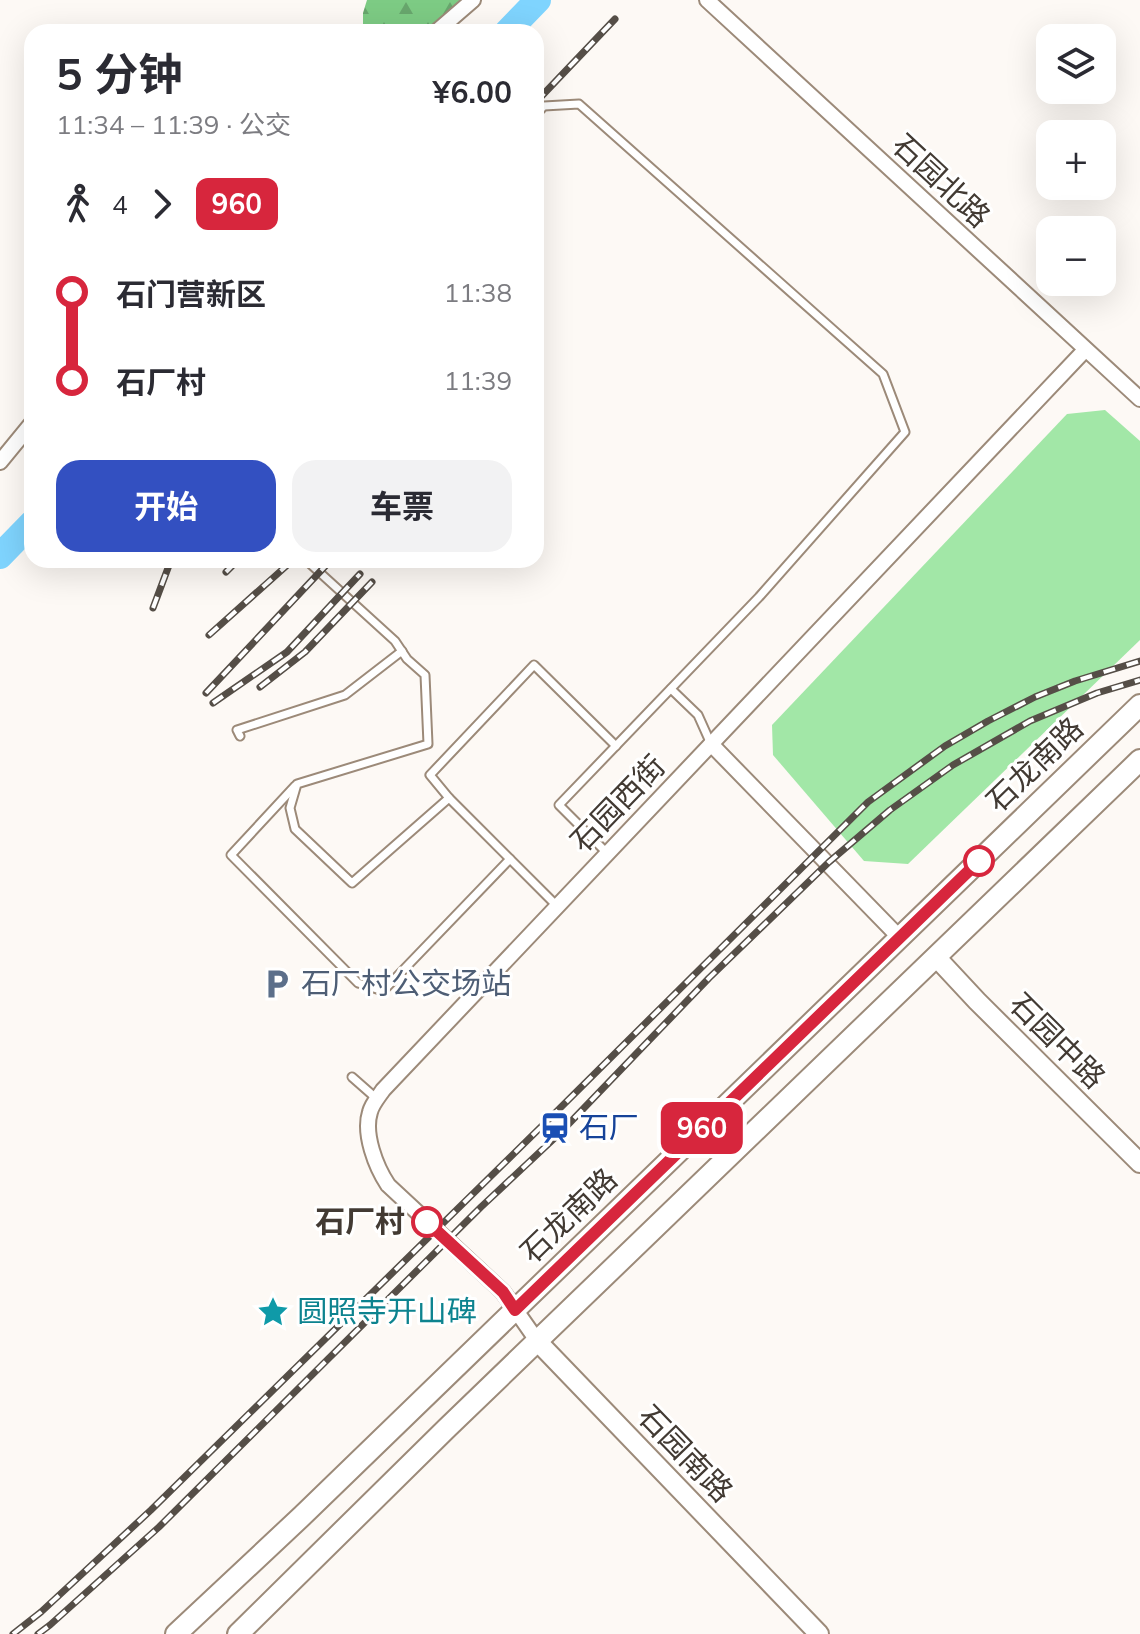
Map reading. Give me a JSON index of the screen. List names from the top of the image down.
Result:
{
  "streets": {
    "main road": ["石龙南路"],
    "street": [
      "石园北路",
      "石园西街",
      "石园中路",
      "石园南路"
    ]
  },
  "crossings": [
    ["石园北路", "石园西街"],
    ["石龙南路", "石园南路"]
  ],
  "places": {
    "parking": ["石厂村公交场站"],
    "station": ["石厂"],
    "other": ["石厂村"],
    "place": ["圆照寺开山碑"]
  },
  "lines": ["bus line 960"],
  "page": {
    "on_map": "960",
    "map_buttons": ["+", "−"],
    "heading": ["5 分钟", "11:34 – 11:39 · 公交", "¥6.00"],
    "legs": ["4", "960"],
    "list": [
      {
        "name": "石门营新区",
        "value": "11:38"
      },
      {
        "name": "石厂村",
        "value": "11:39"
      }
    ],
    "buttons": ["开始", "车票"]
  }
}
